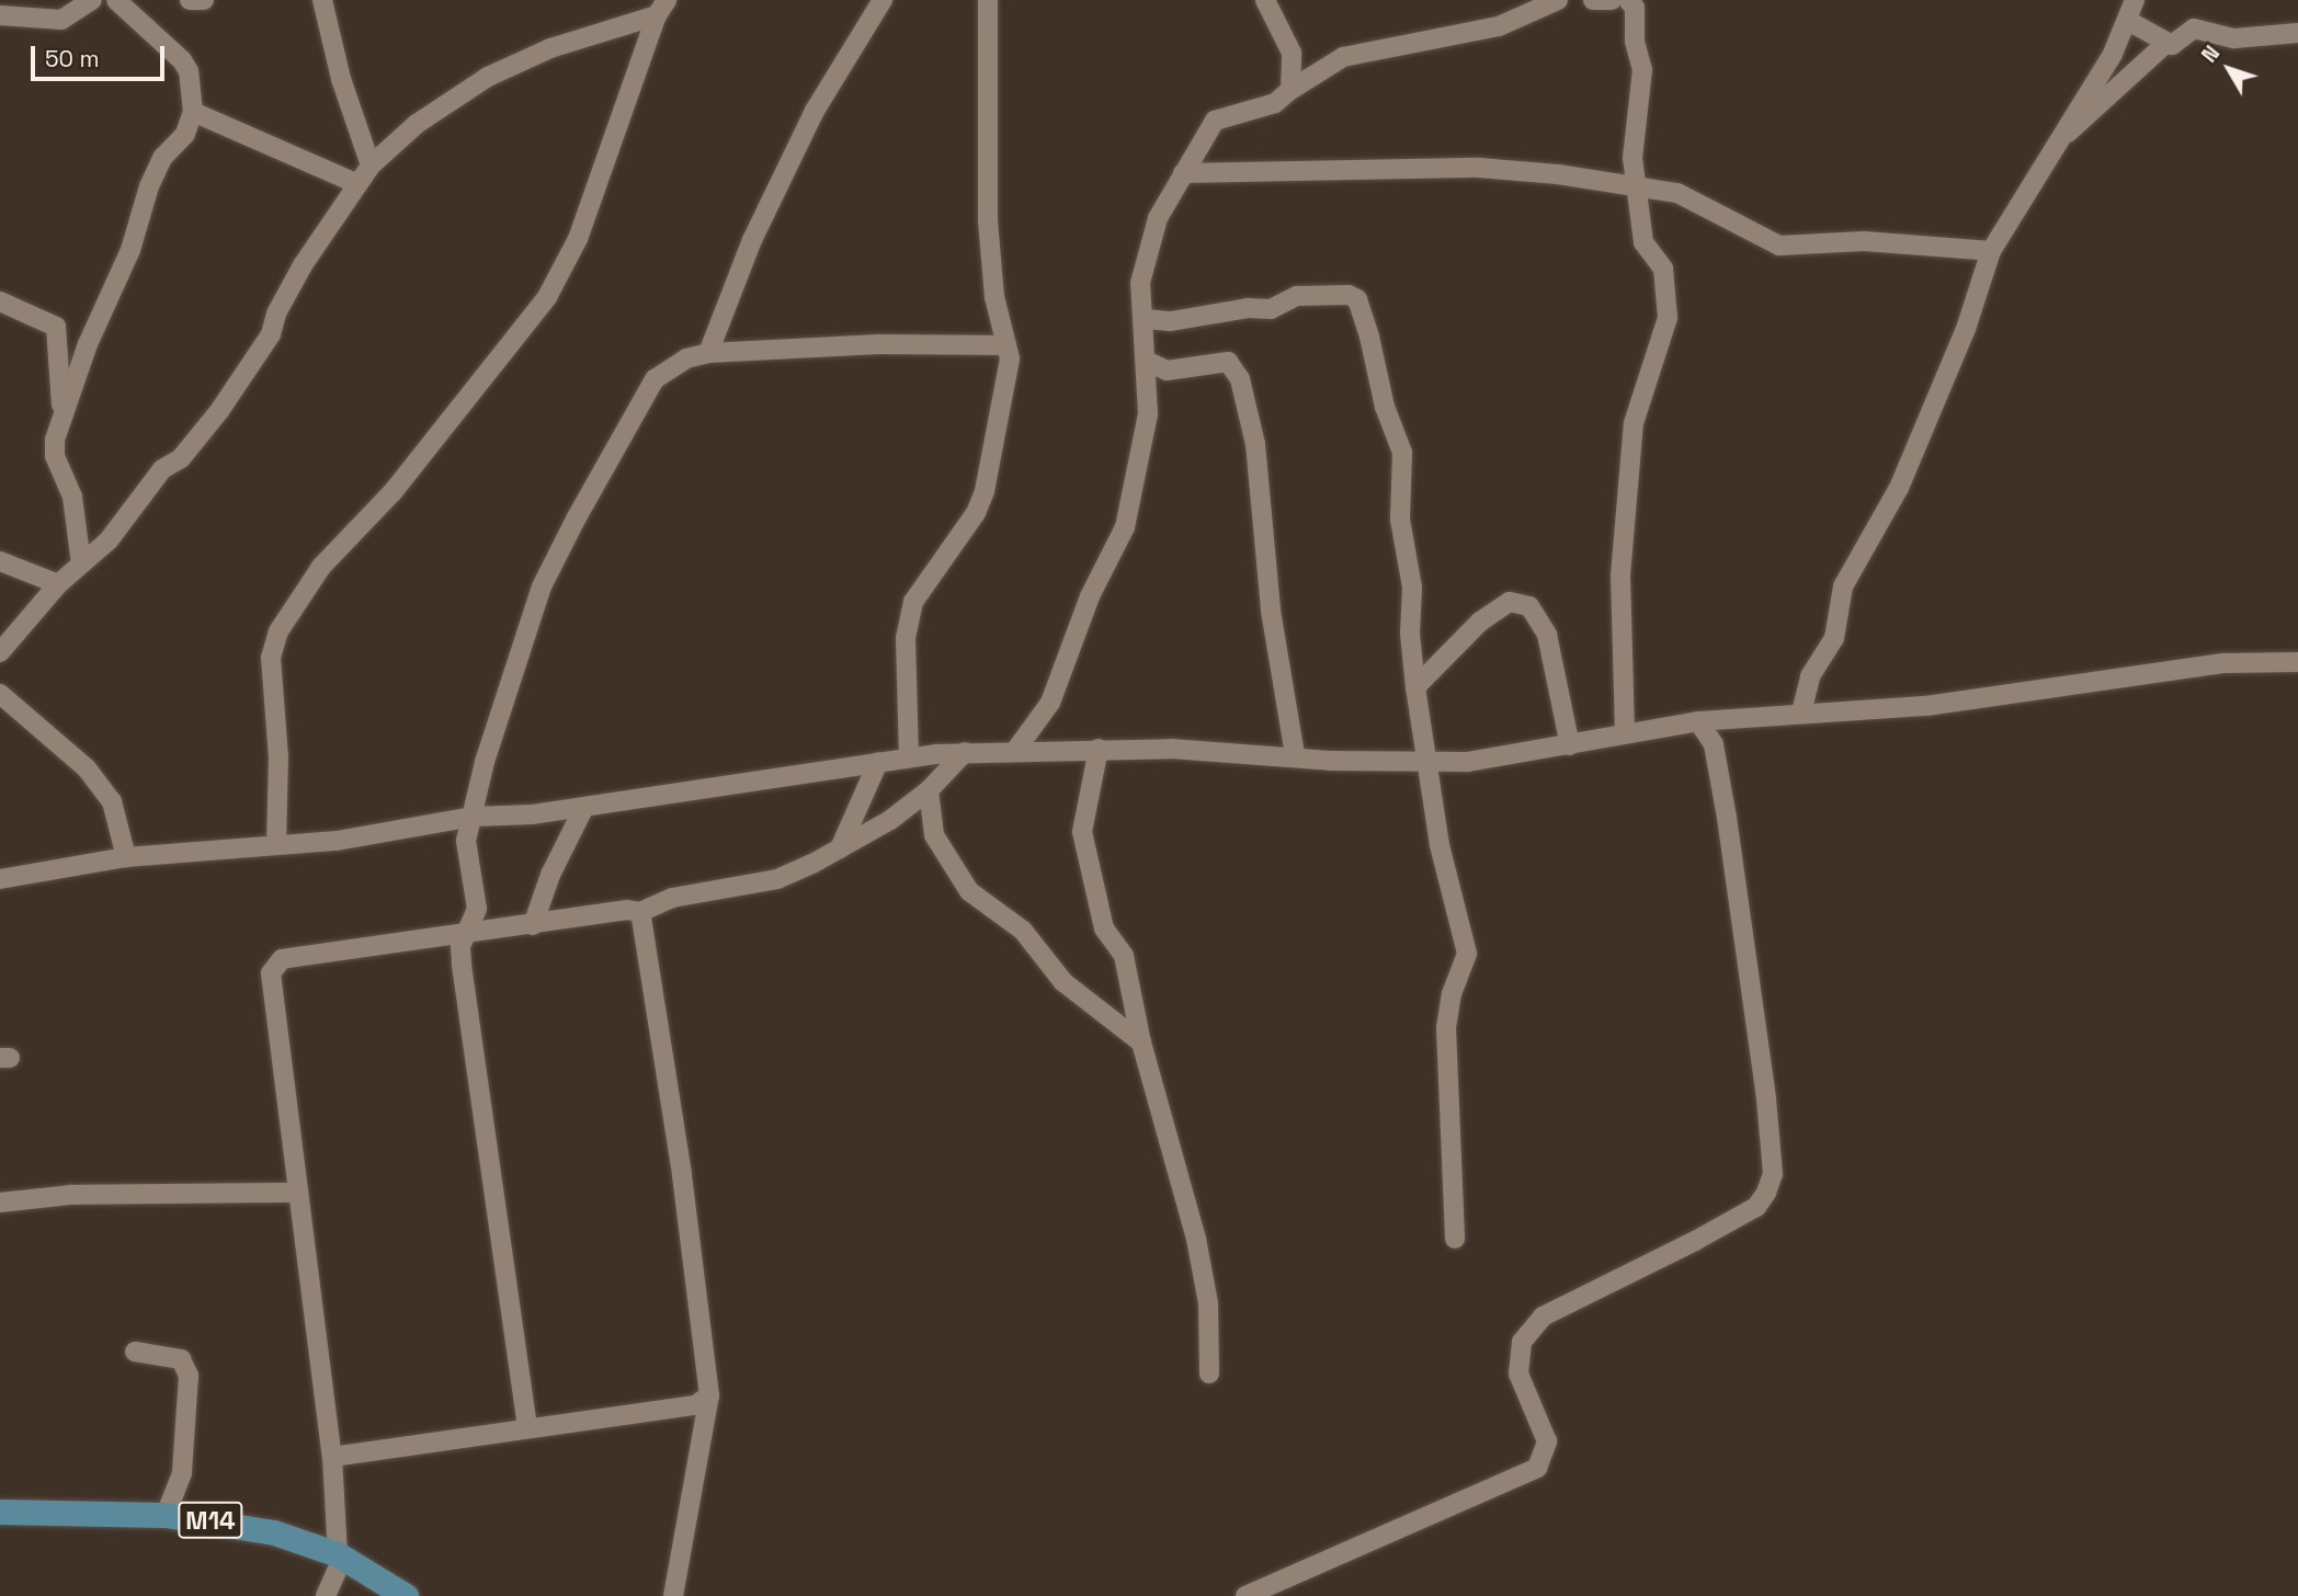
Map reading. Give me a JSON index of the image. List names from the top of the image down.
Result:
{
  "streets": {
    "main road": ["M14"]
  },
  "scale_bar": "50 m",
  "north": "top left"
}
